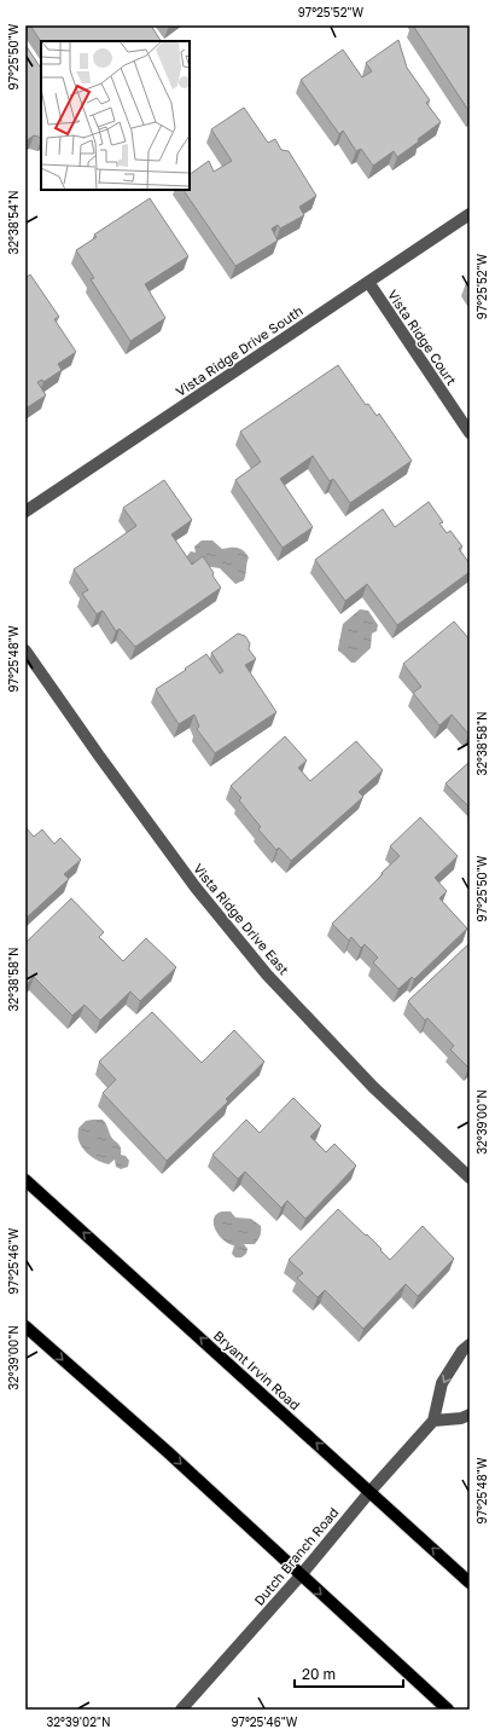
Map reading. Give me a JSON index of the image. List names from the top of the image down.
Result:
{
  "streets": {
    "main road": ["Bryant Irvin Road"],
    "street": [
      "Vista Ridge Court",
      "Vista Ridge Drive South",
      "Vista Ridge Drive East",
      "Dutch Branch Road"
    ]
  },
  "crossings": [
    ["Vista Ridge Court", "Vista Ridge Drive South"],
    ["Bryant Irvin Road", "Dutch Branch Road"]
  ],
  "scale_bar": "20 m",
  "coordinates": [
    "97°25'52\"W",
    "97°25'50\"W",
    "32°38'54\"N",
    "97°25'48\"W",
    "32°38'58\"N",
    "32°39'00\"N",
    "97°25'46\"W",
    "32°39'02\"N"
  ]
}
